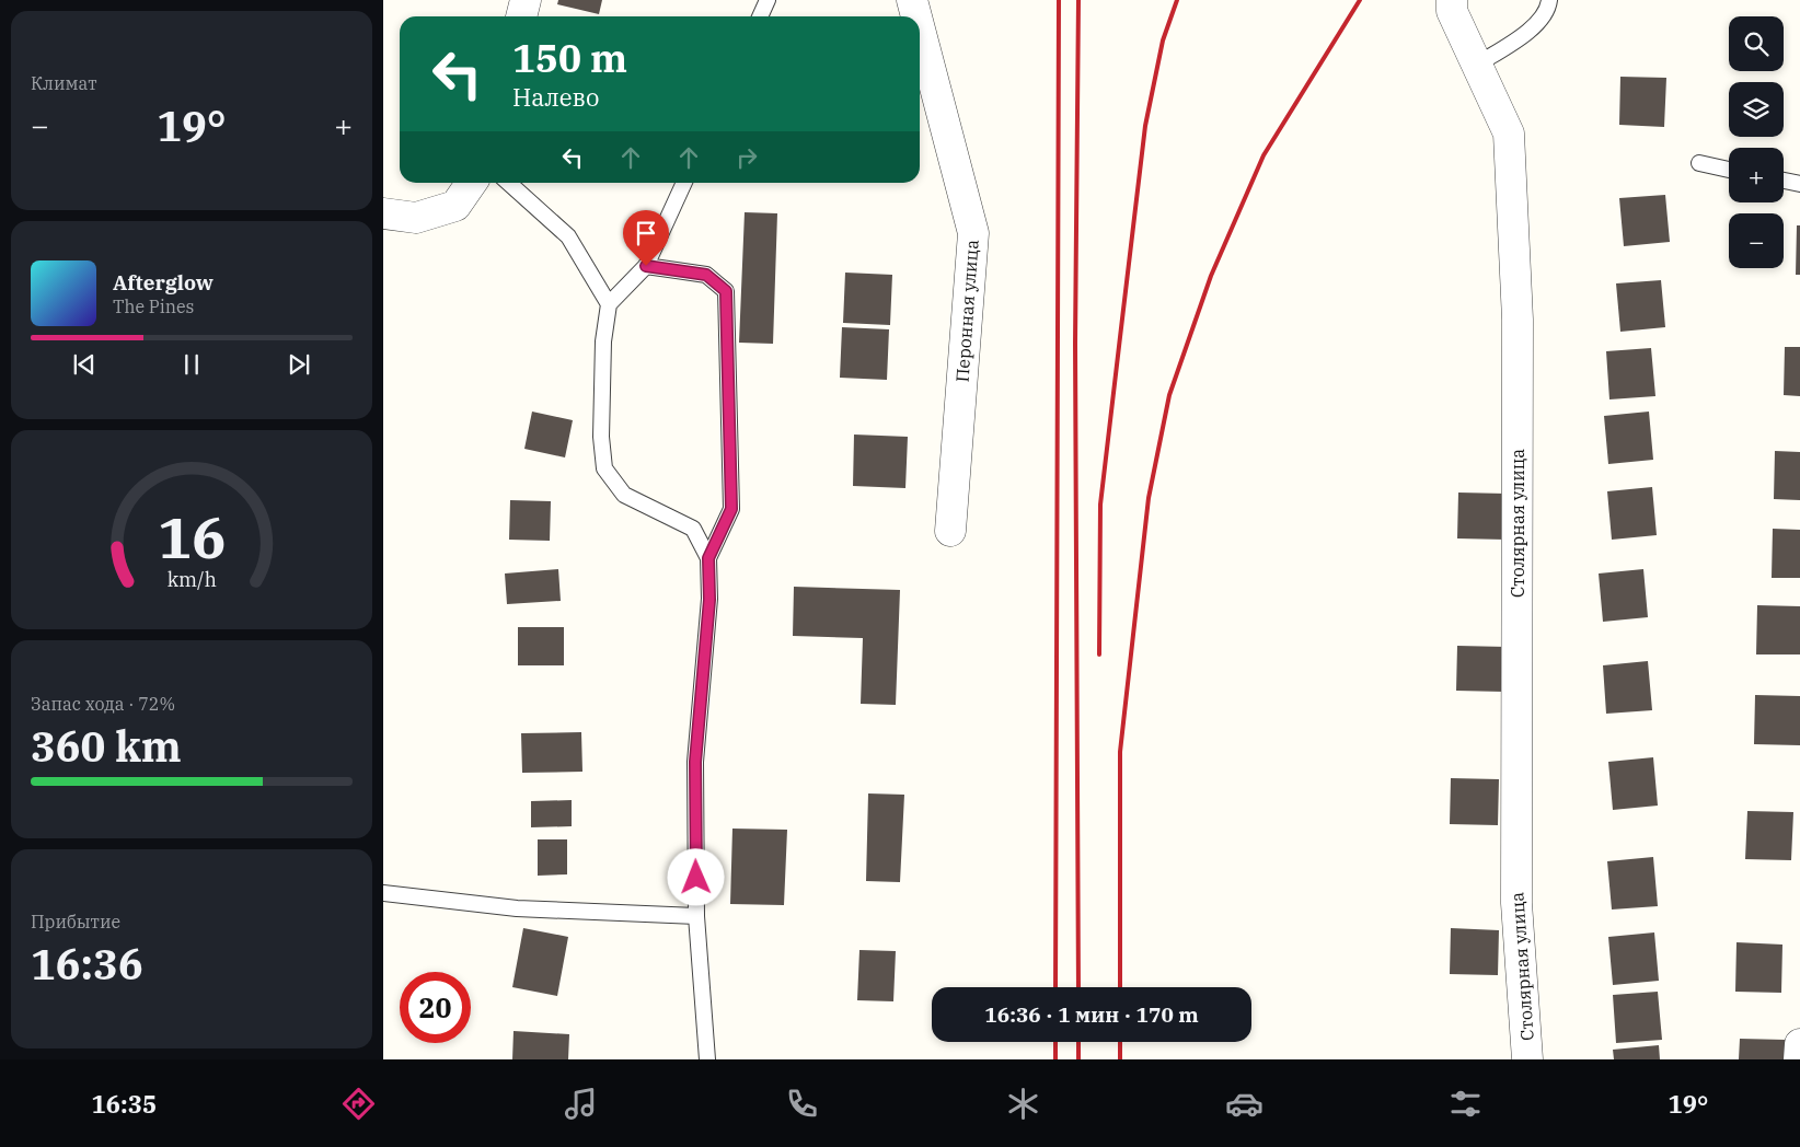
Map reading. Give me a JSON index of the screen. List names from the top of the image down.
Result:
{
  "streets": {
    "street": ["Перонная улица", "Столярная улица"]
  },
  "page": {
    "tile": [
      "Климат",
      ["Запас хода · 72%", "360 km"],
      ["Прибытие", "16:36"]
    ],
    "map_buttons": ["+", "−"],
    "turn": ["150 m", "Налево"],
    "heat": ["−", "19°", "+"],
    "song": ["Afterglow", "The Pines"],
    "limit": "20",
    "trip": "16:36 · 1 мин · 170 m",
    "tabs": ["16:35", "19°"],
    "gauge": ["16", "km/h"]
  }
}
